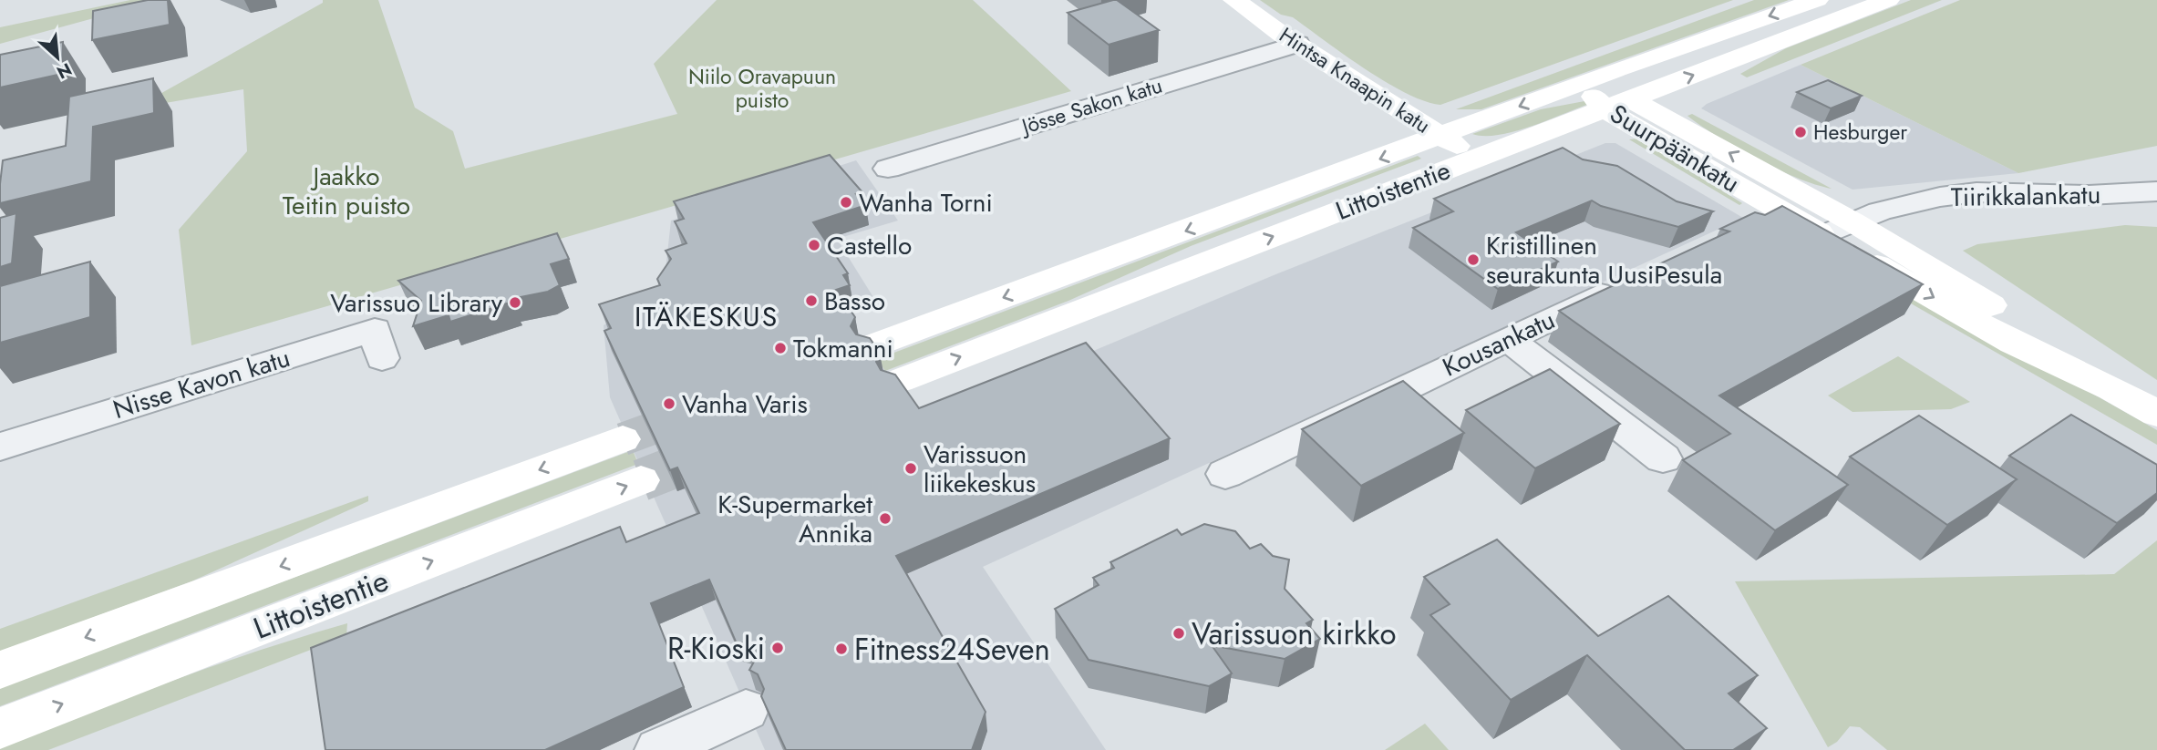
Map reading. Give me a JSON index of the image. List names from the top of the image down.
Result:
{
  "streets": {
    "main road": ["Hintsa Knaapin katu", "Suurpäänkatu", "Littoistentie"],
    "street": [
      "Jösse Sakon katu",
      "Tiirikkalankatu",
      "Kousankatu",
      "Nisse Kavon katu"
    ]
  },
  "crossings": [
    ["Hintsa Knaapin katu", "Jösse Sakon katu"],
    ["Hintsa Knaapin katu", "Littoistentie"],
    ["Suurpäänkatu", "Littoistentie"],
    ["Suurpäänkatu", "Tiirikkalankatu"]
  ],
  "districts": ["ITÄKESKUS"],
  "parks": ["Niilo Oravapuun puisto", "Jaakko Teitin puisto"],
  "places": [
    "Hesburger",
    "Wanha Torni",
    "Castello",
    "Kristillinen seurakunta UusiPesula",
    "Basso",
    "Varissuo Library",
    "Tokmanni",
    "Vanha Varis",
    "Varissuon liikekeskus",
    "K-Supermarket Annika",
    "Varissuon kirkko",
    "R-Kioski",
    "Fitness24Seven"
  ],
  "north": "bottom right"
}
